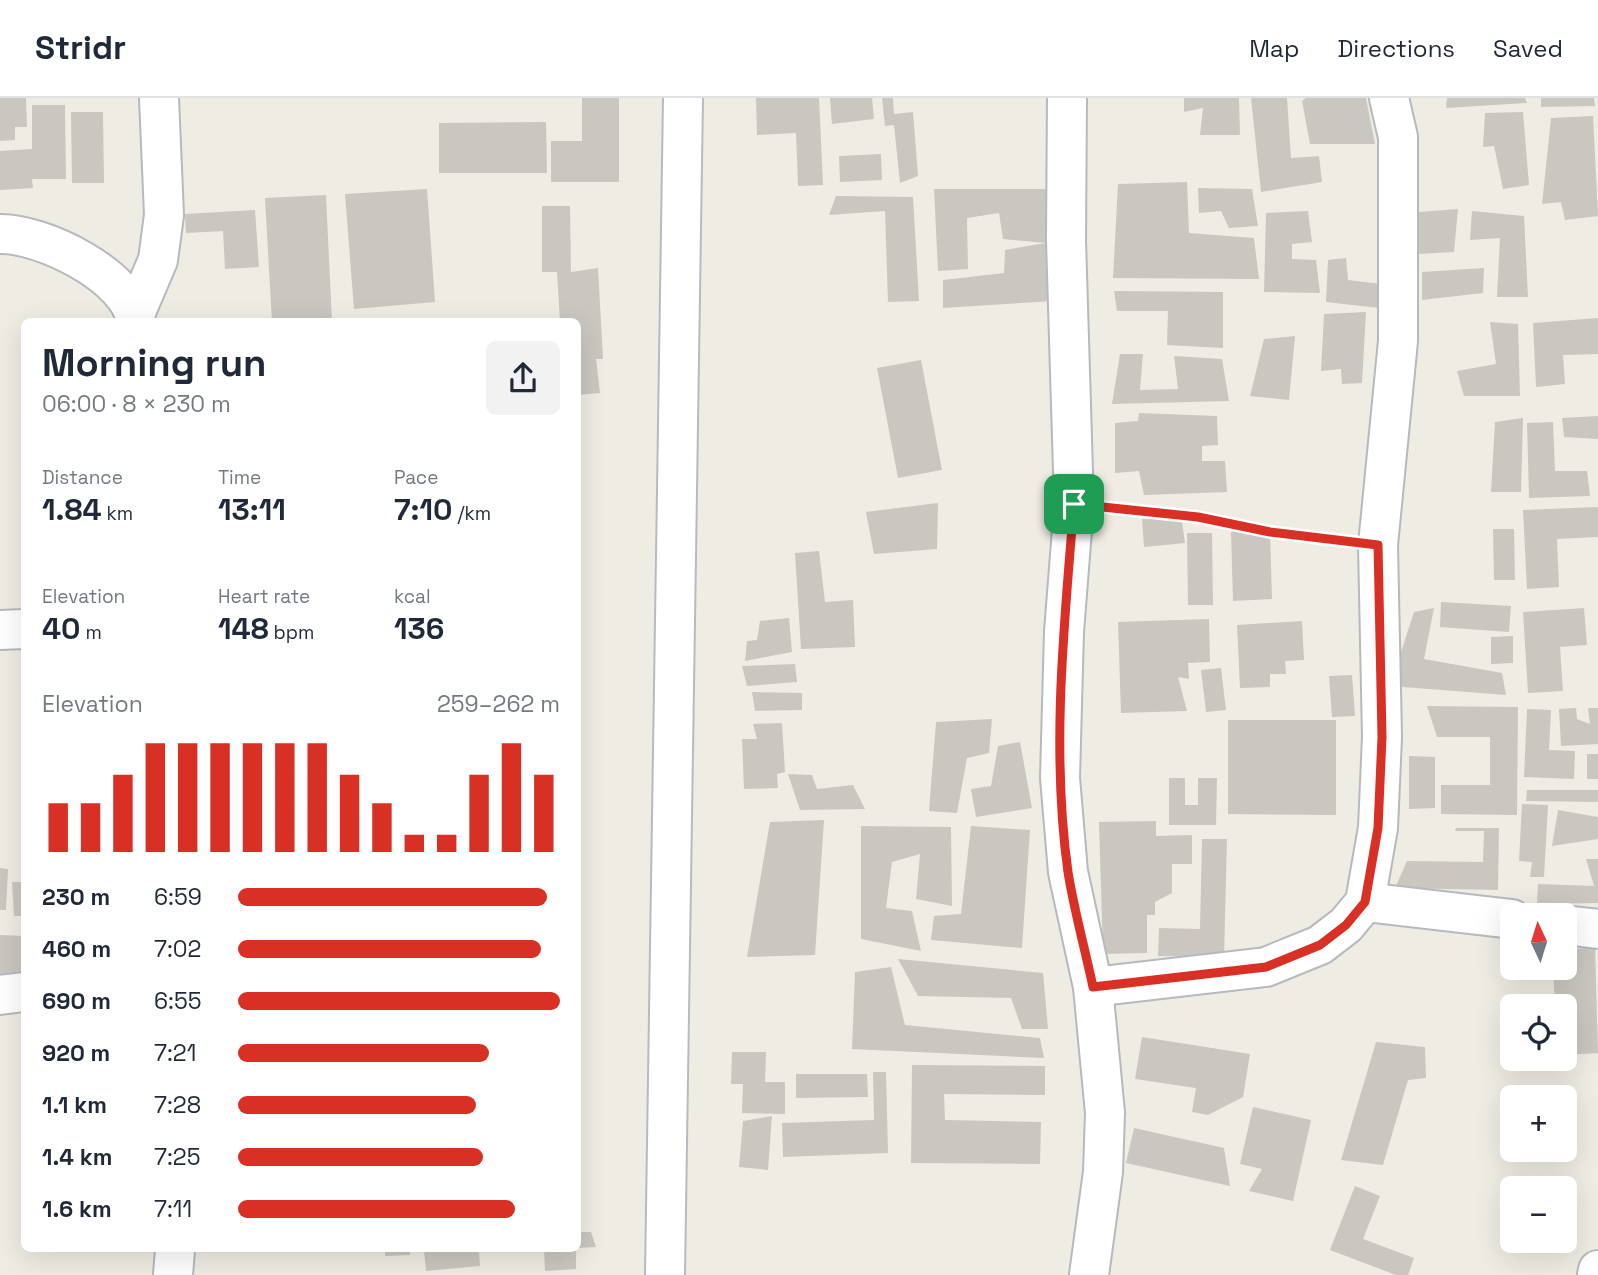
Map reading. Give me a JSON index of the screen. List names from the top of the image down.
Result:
{
  "north": "top",
  "page": {
    "header": "Stridr",
    "nav": ["Map", "Directions", "Saved"],
    "heading": ["Morning run", "06:00 · 8 × 230 m"],
    "stats": [
      ["Distance", "1.84 km"],
      ["Time", "13:11"],
      ["Pace", "7:10 /km"],
      ["Elevation", "40 m"],
      ["Heart rate", "148 bpm"],
      ["kcal", "136"]
    ],
    "chart": ["Elevation", "259–262 m"],
    "list": [
      {
        "name": "230 m",
        "note": "6:59"
      },
      {
        "name": "460 m",
        "note": "7:02"
      },
      {
        "name": "690 m",
        "note": "6:55"
      },
      {
        "name": "920 m",
        "note": "7:21"
      },
      {
        "name": "1.1 km",
        "note": "7:28"
      },
      {
        "name": "1.4 km",
        "note": "7:25"
      },
      {
        "name": "1.6 km",
        "note": "7:11"
      }
    ],
    "map_buttons": ["+", "−"]
  }
}
